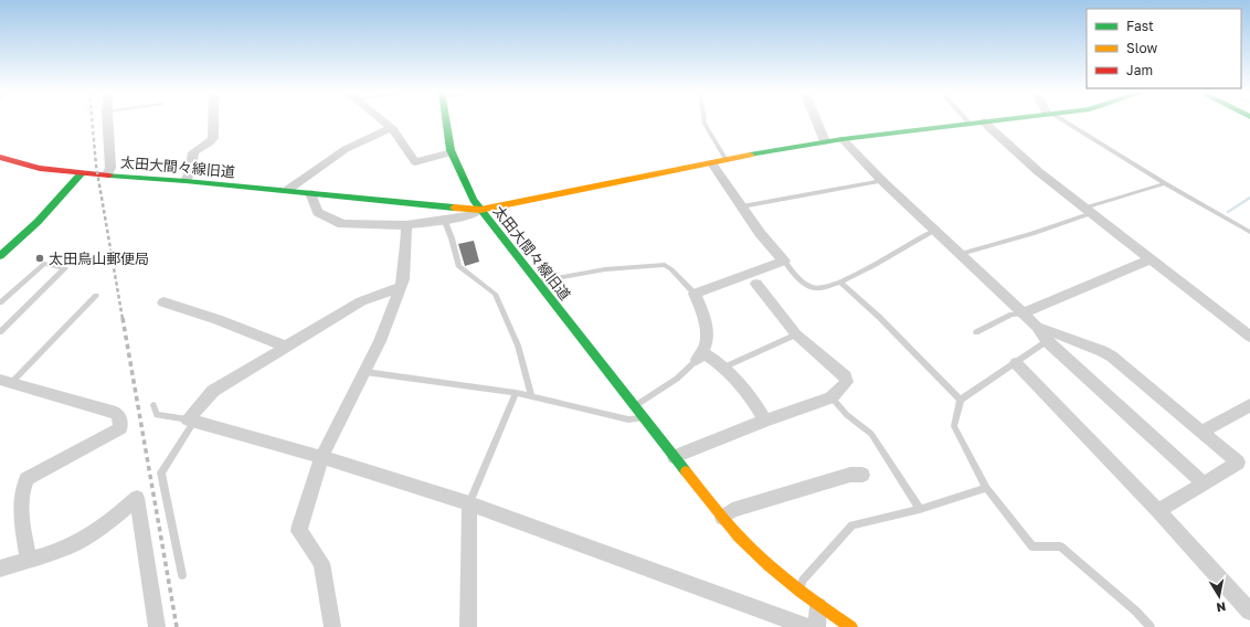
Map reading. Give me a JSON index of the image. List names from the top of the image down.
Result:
{
  "streets": {
    "street": ["太田大間々線旧道"]
  },
  "places": ["太田鳥山郵便局"],
  "legend": ["Fast", "Slow", "Jam"],
  "north": "bottom"
}
